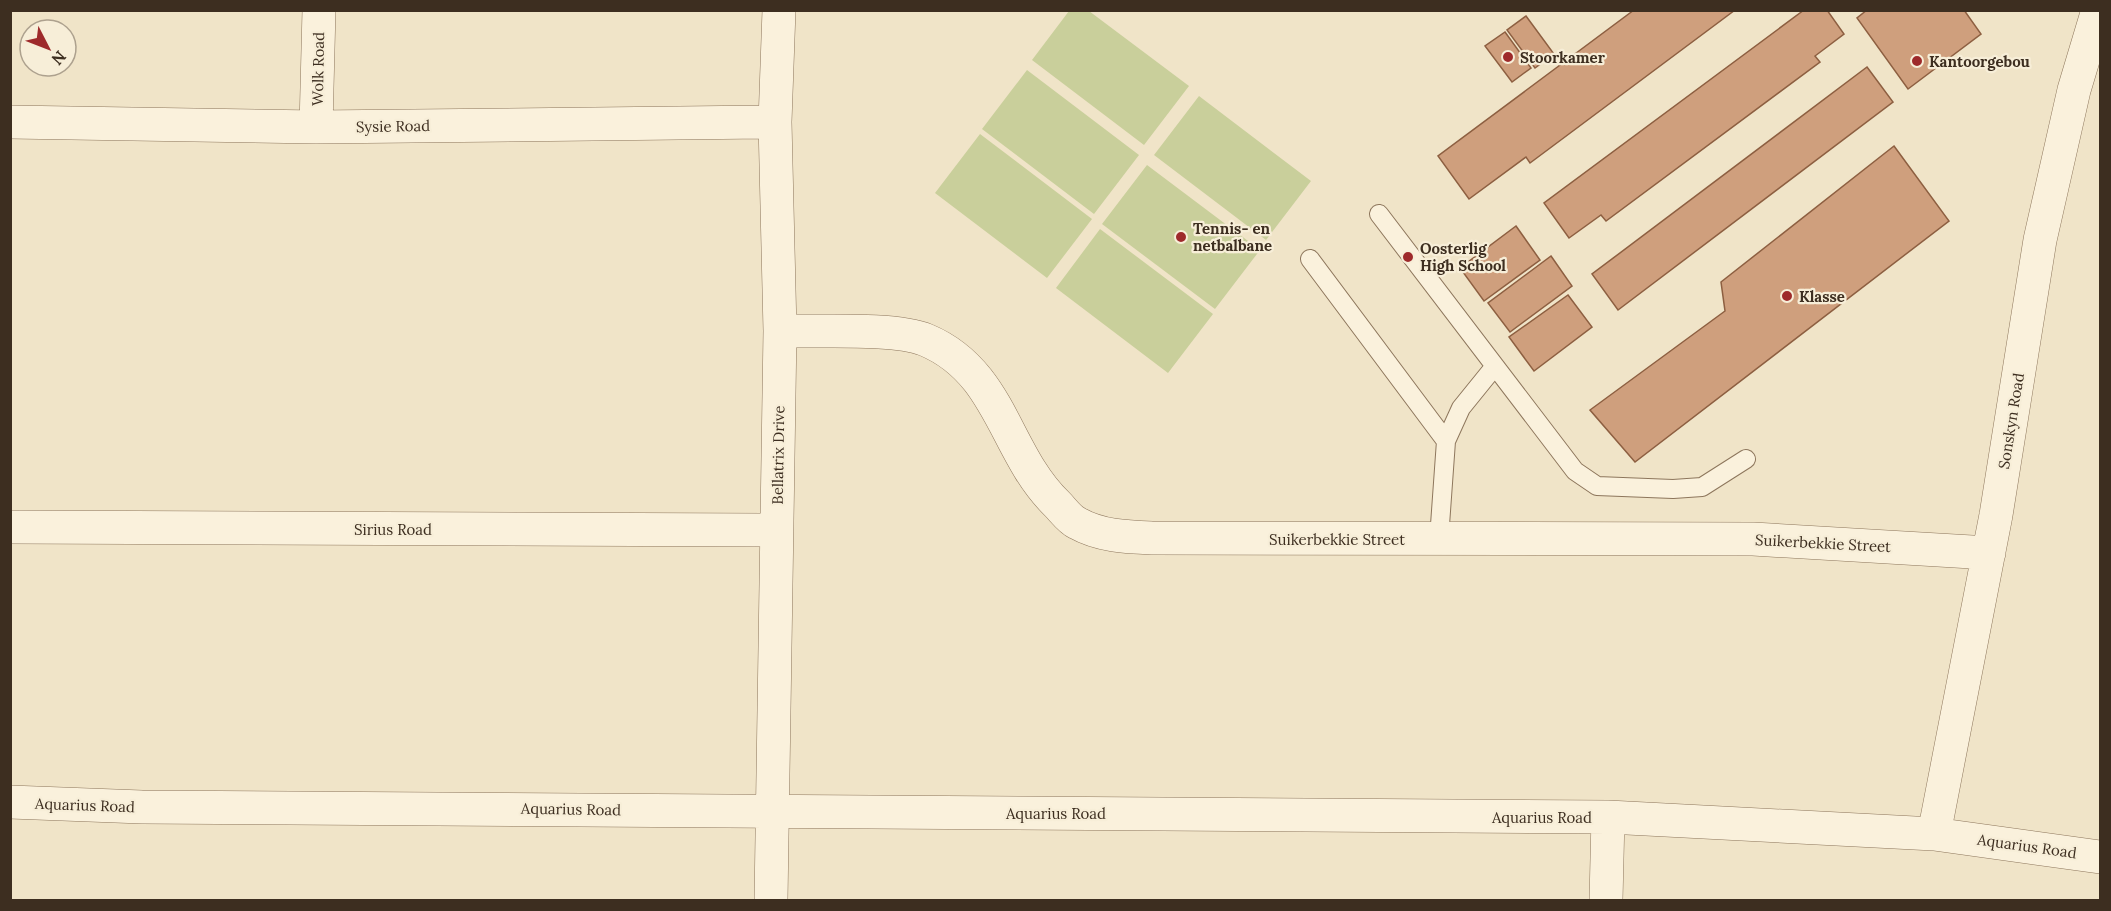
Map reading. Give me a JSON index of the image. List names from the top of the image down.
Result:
{
  "streets": {
    "street": [
      "Wolk Road",
      "Sysie Road",
      "Sonskyn Road",
      "Bellatrix Drive",
      "Sirius Road",
      "Suikerbekkie Street",
      "Aquarius Road"
    ]
  },
  "crossings": [
    ["Wolk Road", "Sysie Road"],
    ["Sysie Road", "Bellatrix Drive"],
    ["Sonskyn Road", "Suikerbekkie Street"],
    ["Sonskyn Road", "Aquarius Road"],
    ["Bellatrix Drive", "Sirius Road"],
    ["Bellatrix Drive", "Suikerbekkie Street"],
    ["Bellatrix Drive", "Aquarius Road"]
  ],
  "places": [
    "Stoorkamer",
    "Kantoorgebou",
    "Tennis- en netbalbane",
    "Oosterlig High School",
    "Klasse"
  ],
  "north": "bottom right"
}
